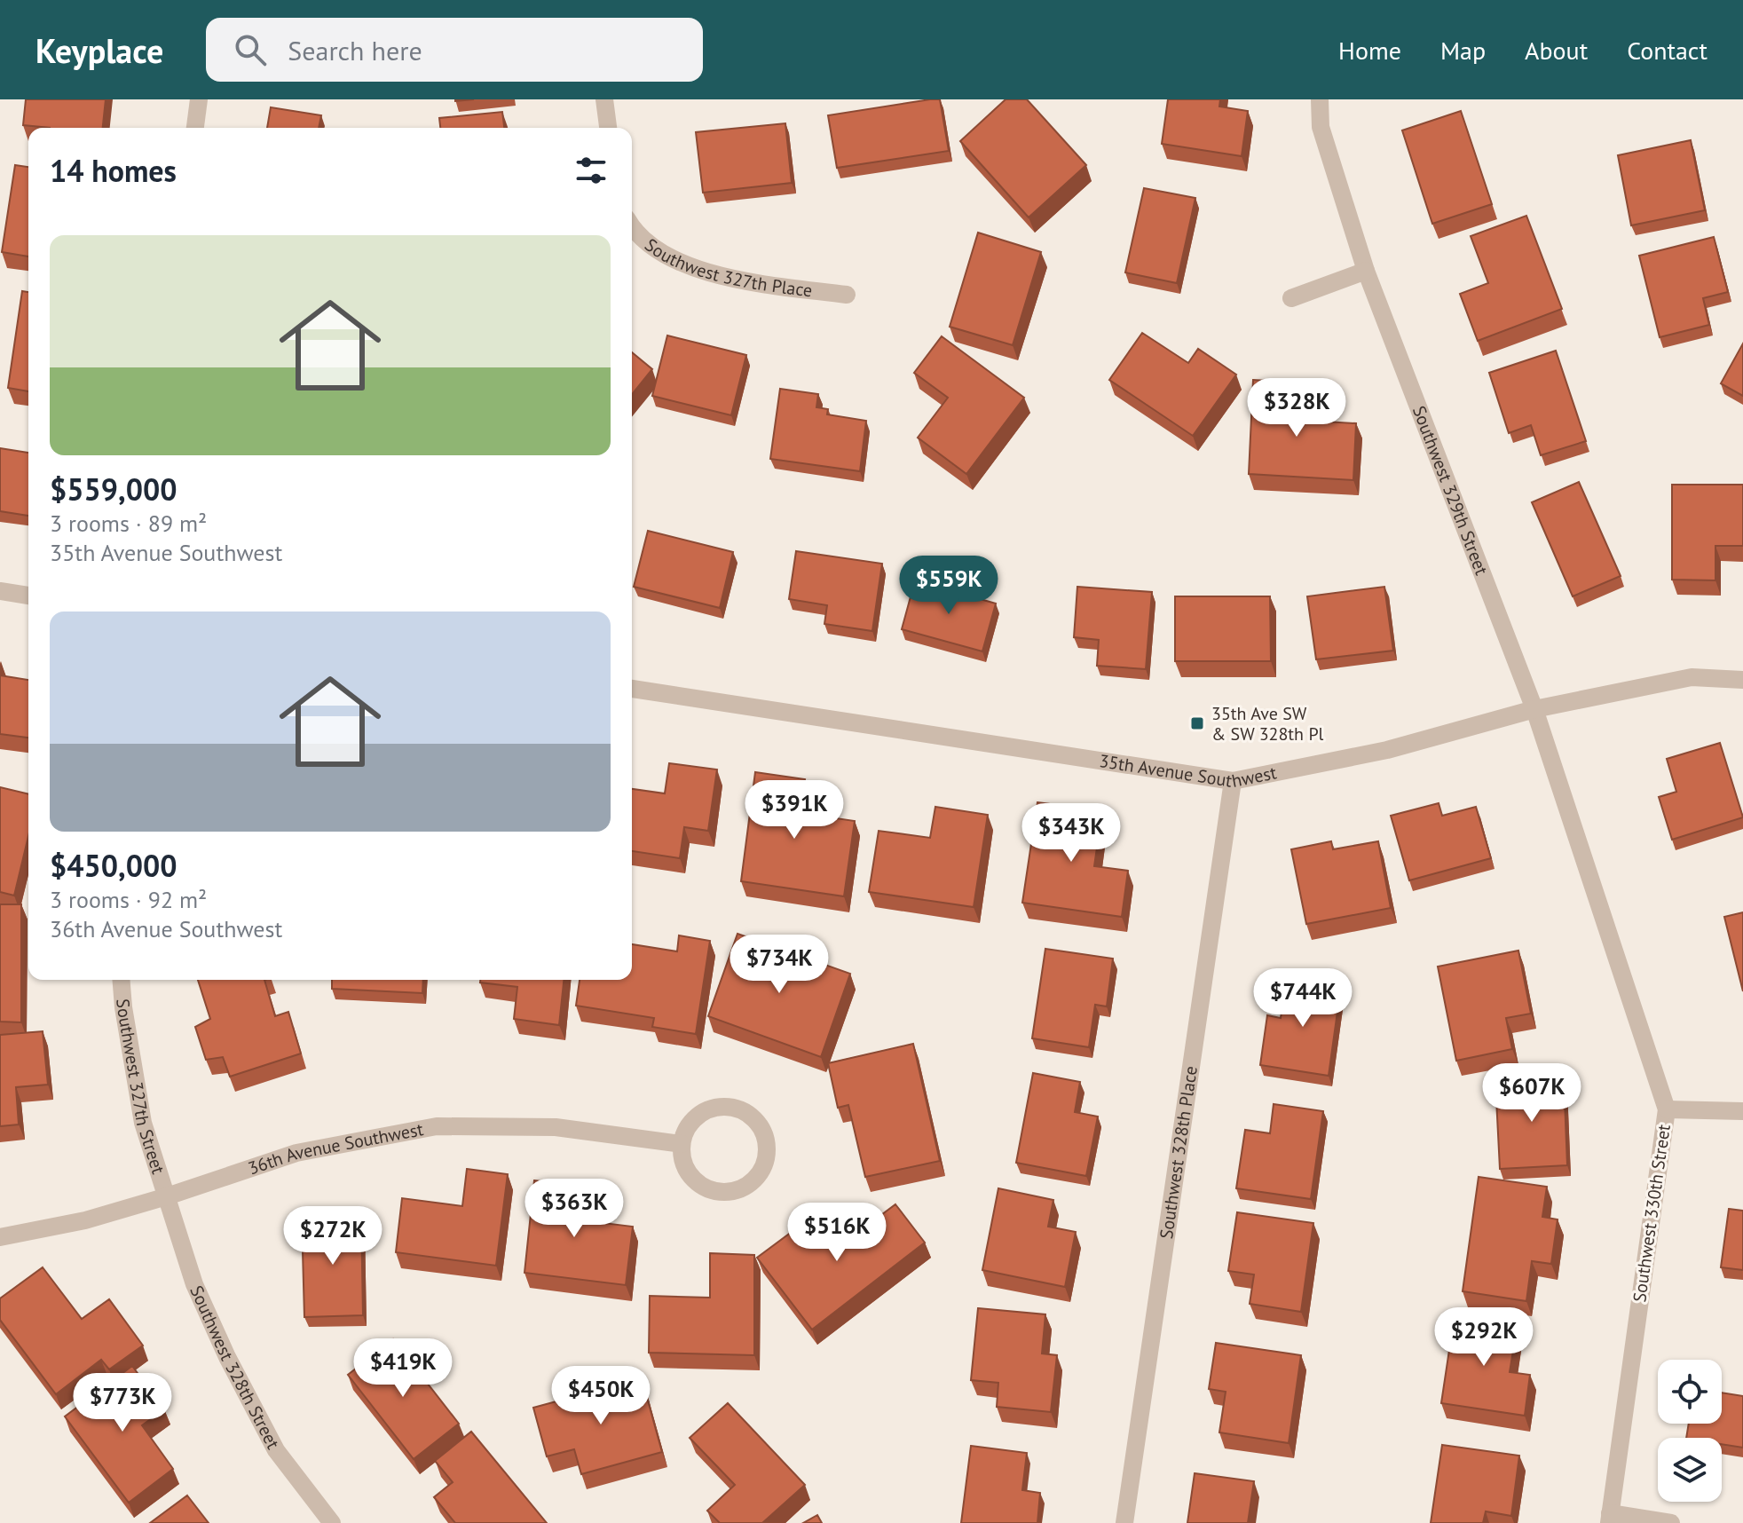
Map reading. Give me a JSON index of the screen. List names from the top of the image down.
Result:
{
  "streets": {
    "street": [
      "Southwest 327th Place",
      "Southwest 329th Street",
      "35th Avenue Southwest",
      "Southwest 327th Street",
      "36th Avenue Southwest",
      "Southwest 328th Place",
      "Southwest 330th Street",
      "Southwest 328th Street"
    ]
  },
  "crossings": [
    ["Southwest 329th Street", "35th Avenue Southwest"],
    ["Southwest 329th Street", "Southwest 330th Street"],
    ["35th Avenue Southwest", "Southwest 328th Place"],
    ["35th Avenue Southwest", "Southwest 330th Street"],
    ["Southwest 327th Street", "36th Avenue Southwest"],
    ["Southwest 327th Street", "Southwest 328th Street"],
    ["36th Avenue Southwest", "Southwest 328th Street"]
  ],
  "places": {
    "transit": ["35th Ave SW & SW 328th Pl"]
  },
  "page": {
    "header": "Keyplace",
    "search": "Search here",
    "nav": [
      "Home",
      "Map",
      "About",
      "Contact"
    ],
    "heading": "14 homes",
    "list": [
      {
        "name": "$559,000",
        "note": "3 rooms · 89 m² · 35th Avenue Southwest"
      },
      {
        "name": "$450,000",
        "note": "3 rooms · 92 m² · 36th Avenue Southwest"
      }
    ],
    "price": [
      "$328K",
      "$559K",
      "$391K",
      "$343K",
      "$734K",
      "$744K",
      "$607K",
      "$363K",
      "$516K",
      "$272K",
      "$292K",
      "$419K",
      "$450K",
      "$773K"
    ]
  }
}
